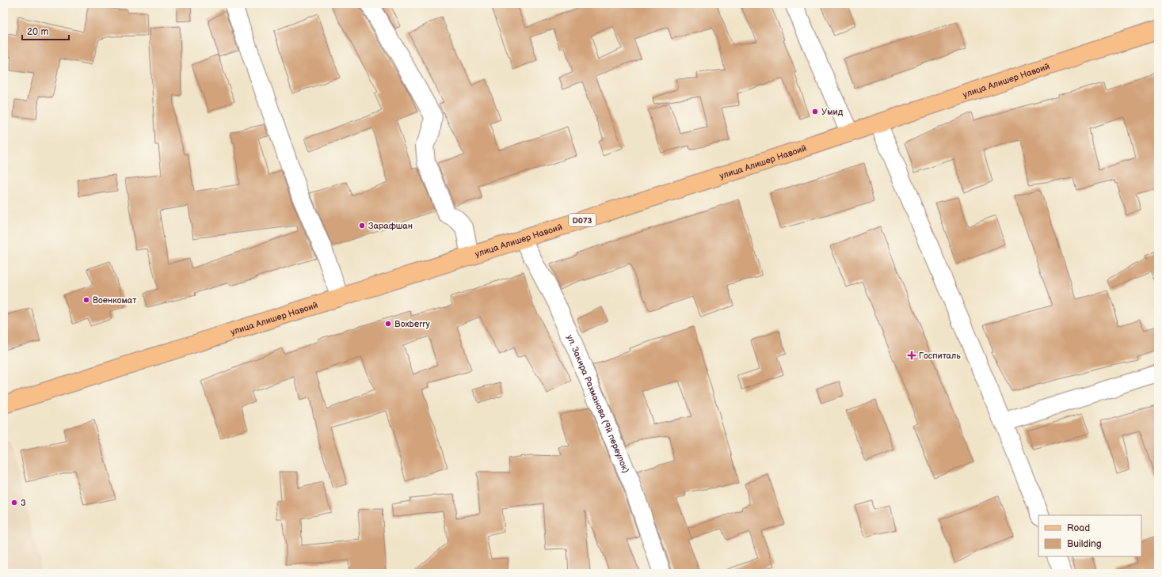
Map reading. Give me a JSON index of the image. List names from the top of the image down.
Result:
{
  "streets": {
    "main road": ["улица Алишер Навоий", "D073"],
    "street": ["ул. Закира Рахманова (9й переулок)"]
  },
  "crossings": [
    ["улица Алишер Навоий", "ул. Закира Рахманова (9й переулок)"]
  ],
  "places": {
    "other": [
      "Умид",
      "Зарафшан",
      "Военкомат",
      "Boxberry",
      "3"
    ],
    "health": ["Госпиталь"]
  },
  "legend": ["Road", "Building"],
  "scale_bar": "20 m"
}
